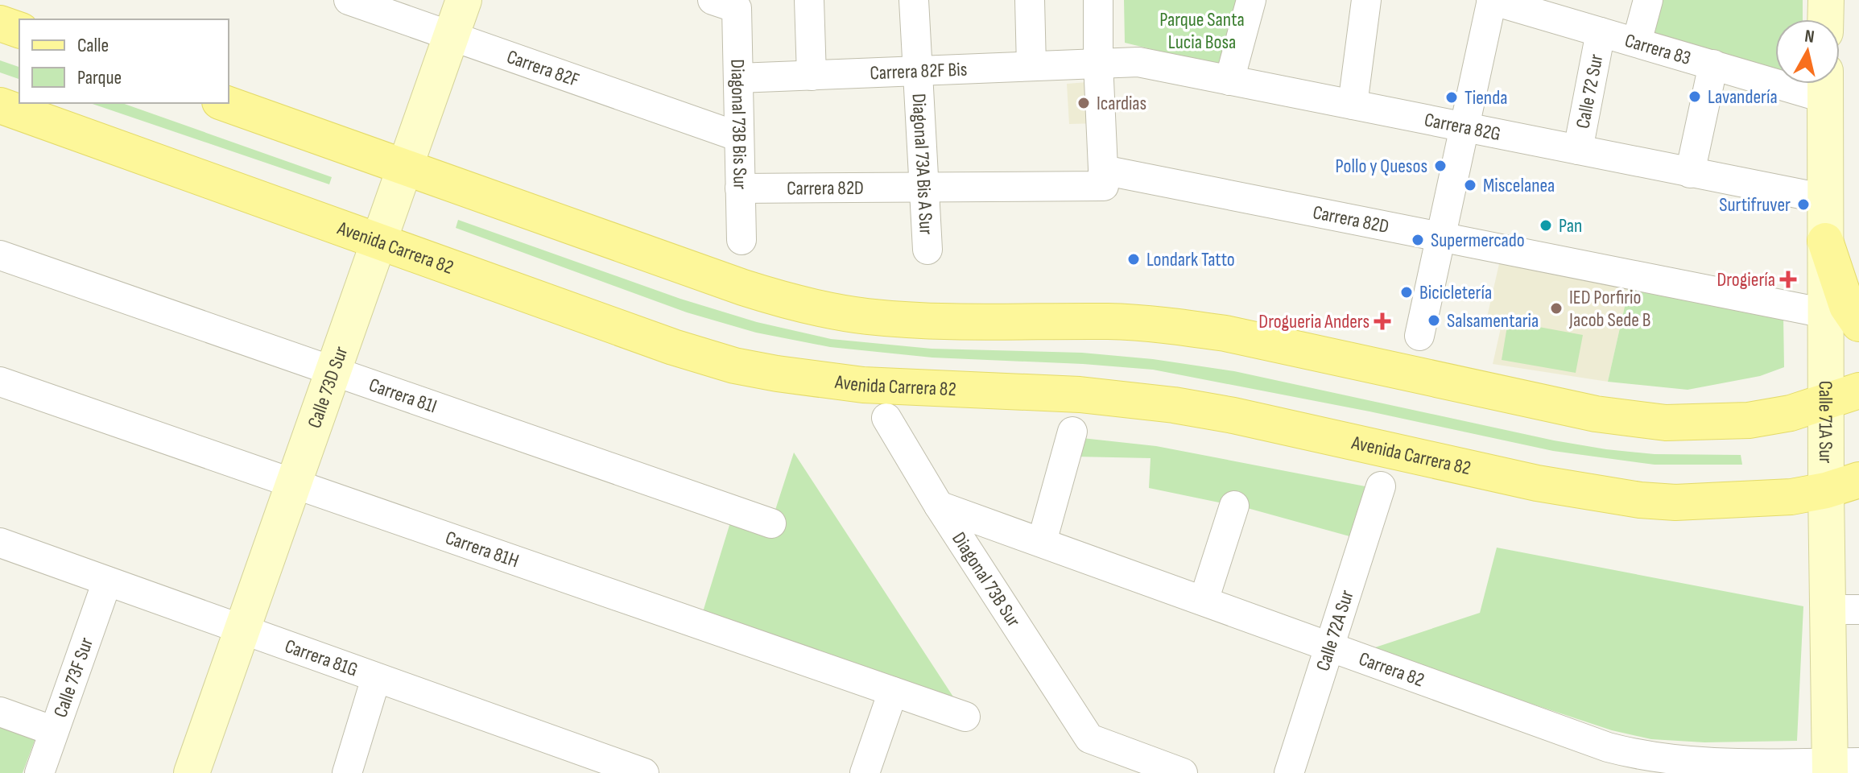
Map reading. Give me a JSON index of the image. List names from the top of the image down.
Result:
{
  "streets": {
    "main road": ["Avenida Carrera 82"],
    "street": [
      "Carrera 83",
      "Carrera 82F",
      "Carrera 82F Bis",
      "Calle 72 Sur",
      "Diagonal 73B Bis Sur",
      "Carrera 82G",
      "Diagonal 73A Bis A Sur",
      "Carrera 82D",
      "Calle 73D Sur",
      "Carrera 81I",
      "Calle 71A Sur",
      "Carrera 81H",
      "Diagonal 73B Sur",
      "Calle 72A Sur",
      "Carrera 81G",
      "Carrera 82",
      "Calle 73F Sur"
    ]
  },
  "crossings": [
    ["Carrera 83", "Calle 72 Sur"],
    ["Carrera 83", "Calle 71A Sur"],
    ["Carrera 82F", "Diagonal 73B Bis Sur"],
    ["Carrera 82F", "Calle 73D Sur"],
    ["Carrera 82F Bis", "Diagonal 73B Bis Sur"],
    ["Carrera 82F Bis", "Carrera 82G"],
    ["Carrera 82F Bis", "Diagonal 73A Bis A Sur"],
    ["Calle 72 Sur", "Carrera 82G"],
    ["Diagonal 73B Bis Sur", "Carrera 82D"],
    ["Carrera 82G", "Calle 71A Sur"],
    ["Diagonal 73A Bis A Sur", "Carrera 82D"],
    ["Carrera 82D", "Calle 71A Sur"],
    ["Avenida Carrera 82", "Calle 73D Sur"],
    ["Avenida Carrera 82", "Calle 71A Sur"],
    ["Calle 73D Sur", "Carrera 81I"],
    ["Calle 73D Sur", "Carrera 81H"],
    ["Calle 73D Sur", "Carrera 81G"],
    ["Calle 71A Sur", "Carrera 82"],
    ["Diagonal 73B Sur", "Carrera 82"],
    ["Calle 72A Sur", "Carrera 82"],
    ["Carrera 81G", "Calle 73F Sur"]
  ],
  "parks": ["Parque Santa Lucia Bosa"],
  "places": {
    "other": [
      "Lavandería",
      "Tienda",
      "Icardias",
      "Pollo y Quesos",
      "Miscelanea",
      "Surtifruver",
      "Pan",
      "Supermercado",
      "Londark Tatto",
      "Bicicletería",
      "IED Porfirio Jacob Sede B",
      "Salsamentaria"
    ],
    "health": ["Drogiería", "Drogueria Anders"]
  },
  "legend": ["Calle", "Parque"],
  "north": "top"
}
